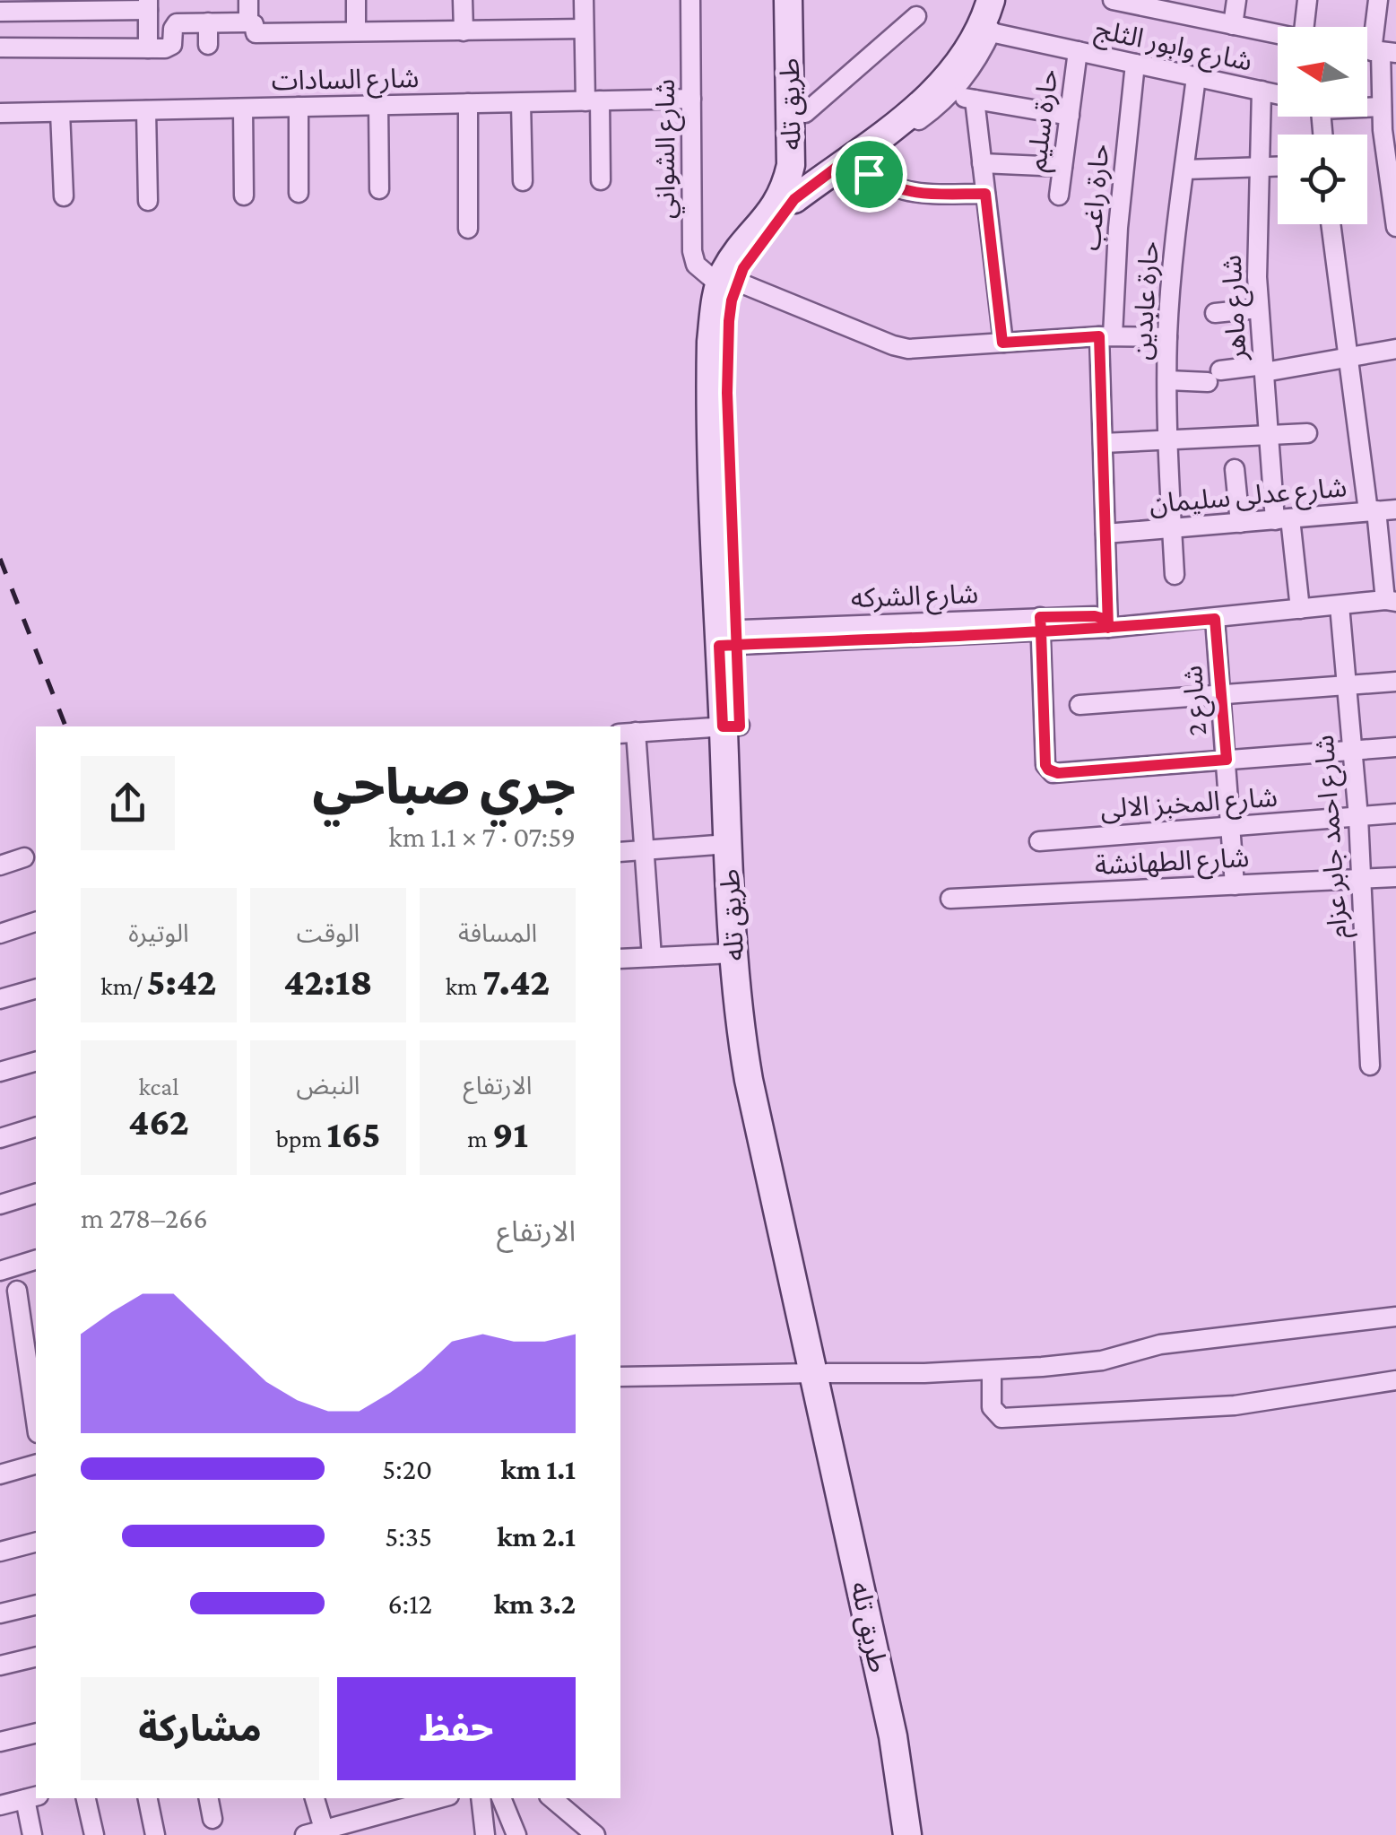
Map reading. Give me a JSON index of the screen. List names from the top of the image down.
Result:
{
  "streets": {
    "main road": ["طريق تله"],
    "street": [
      "شارع وابور الثلج",
      "شارع السادات",
      "حارة سليم",
      "شارع الشواني",
      "حارة راغب",
      "حارة عابدين",
      "شارع ماهر",
      "شارع عدلى سليمان",
      "شارع الشركه",
      "شارع 2",
      "شارع المخبز الالى",
      "شارع احمد جابر عزام",
      "شارع الطهانشة"
    ]
  },
  "crossings": [
    ["شارع وابور الثلج", "حارة سليم"],
    ["شارع وابور الثلج", "حارة راغب"],
    ["شارع وابور الثلج", "حارة عابدين"],
    ["شارع وابور الثلج", "شارع ماهر"],
    ["شارع السادات", "شارع الشواني"],
    ["طريق تله", "شارع الشواني"],
    ["طريق تله", "شارع الشركه"],
    ["حارة راغب", "شارع عدلى سليمان"],
    ["حارة راغب", "شارع الشركه"],
    ["حارة عابدين", "شارع عدلى سليمان"],
    ["شارع ماهر", "شارع عدلى سليمان"],
    ["شارع ماهر", "شارع الشركه"],
    ["شارع الشركه", "شارع 2"],
    ["شارع الشركه", "شارع احمد جابر عزام"],
    ["شارع 2", "شارع المخبز الالى"],
    ["شارع 2", "شارع الطهانشة"],
    ["شارع المخبز الالى", "شارع احمد جابر عزام"],
    ["شارع احمد جابر عزام", "شارع الطهانشة"]
  ],
  "north": "left",
  "page": {
    "heading": ["جري صباحي", "07:59 · 7 × 1.1 km"],
    "stats": [
      ["المسافة", "7.42 km"],
      ["الوقت", "42:18"],
      ["الوتيرة", "5:42 /km"],
      ["الارتفاع", "91 m"],
      ["النبض", "165 bpm"],
      ["kcal", "462"]
    ],
    "chart": ["الارتفاع", "266–278 m"],
    "list": [
      {
        "name": "1.1 km",
        "note": "5:20"
      },
      {
        "name": "2.1 km",
        "note": "5:35"
      },
      {
        "name": "3.2 km",
        "note": "6:12"
      }
    ],
    "buttons": ["حفظ", "مشاركة"]
  }
}
